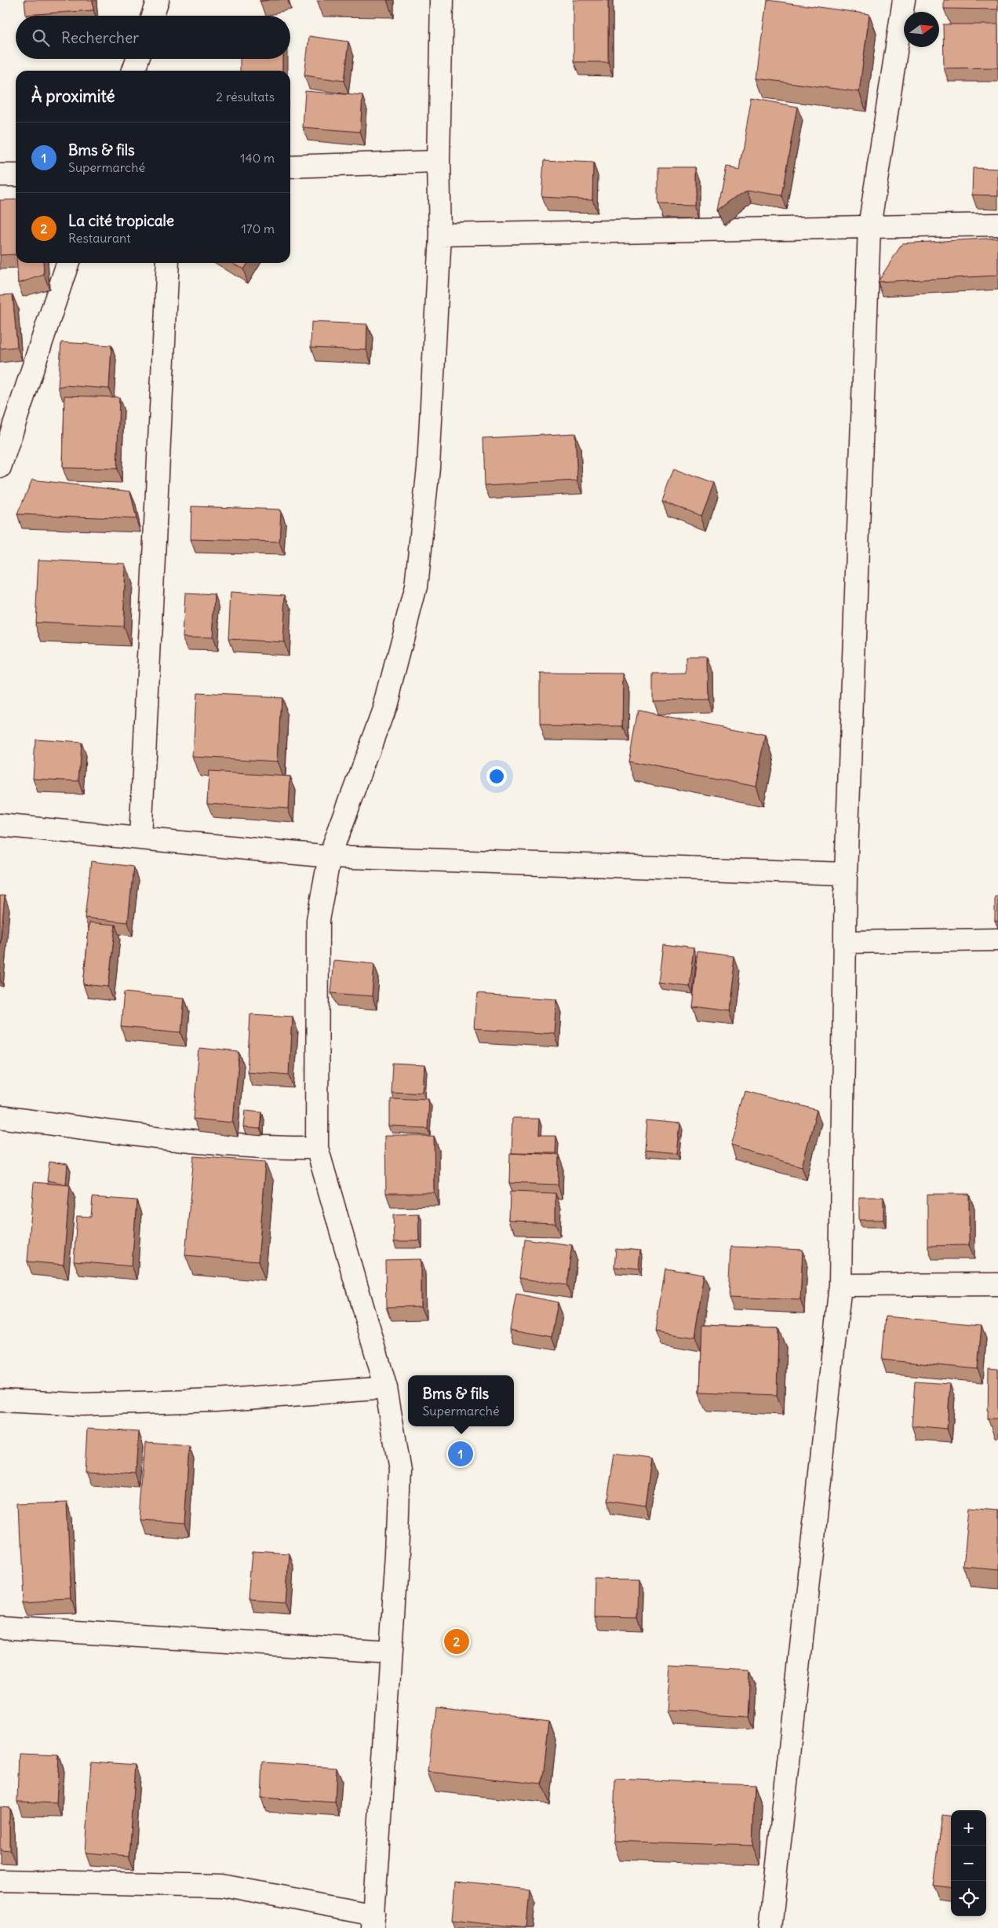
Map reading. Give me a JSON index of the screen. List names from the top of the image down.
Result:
{
  "north": "right",
  "page": {
    "search": "Rechercher",
    "heading": ["À proximité", "2 résultats"],
    "list": [
      {
        "mark": "1",
        "name": "Bms & fils",
        "note": "Supermarché",
        "value": "140 m"
      },
      {
        "mark": "2",
        "name": "La cité tropicale",
        "note": "Restaurant",
        "value": "170 m"
      }
    ],
    "popup": ["Bms & fils", "Supermarché"],
    "pins": ["1", "2"],
    "map_buttons": ["+", "−"]
  }
}
